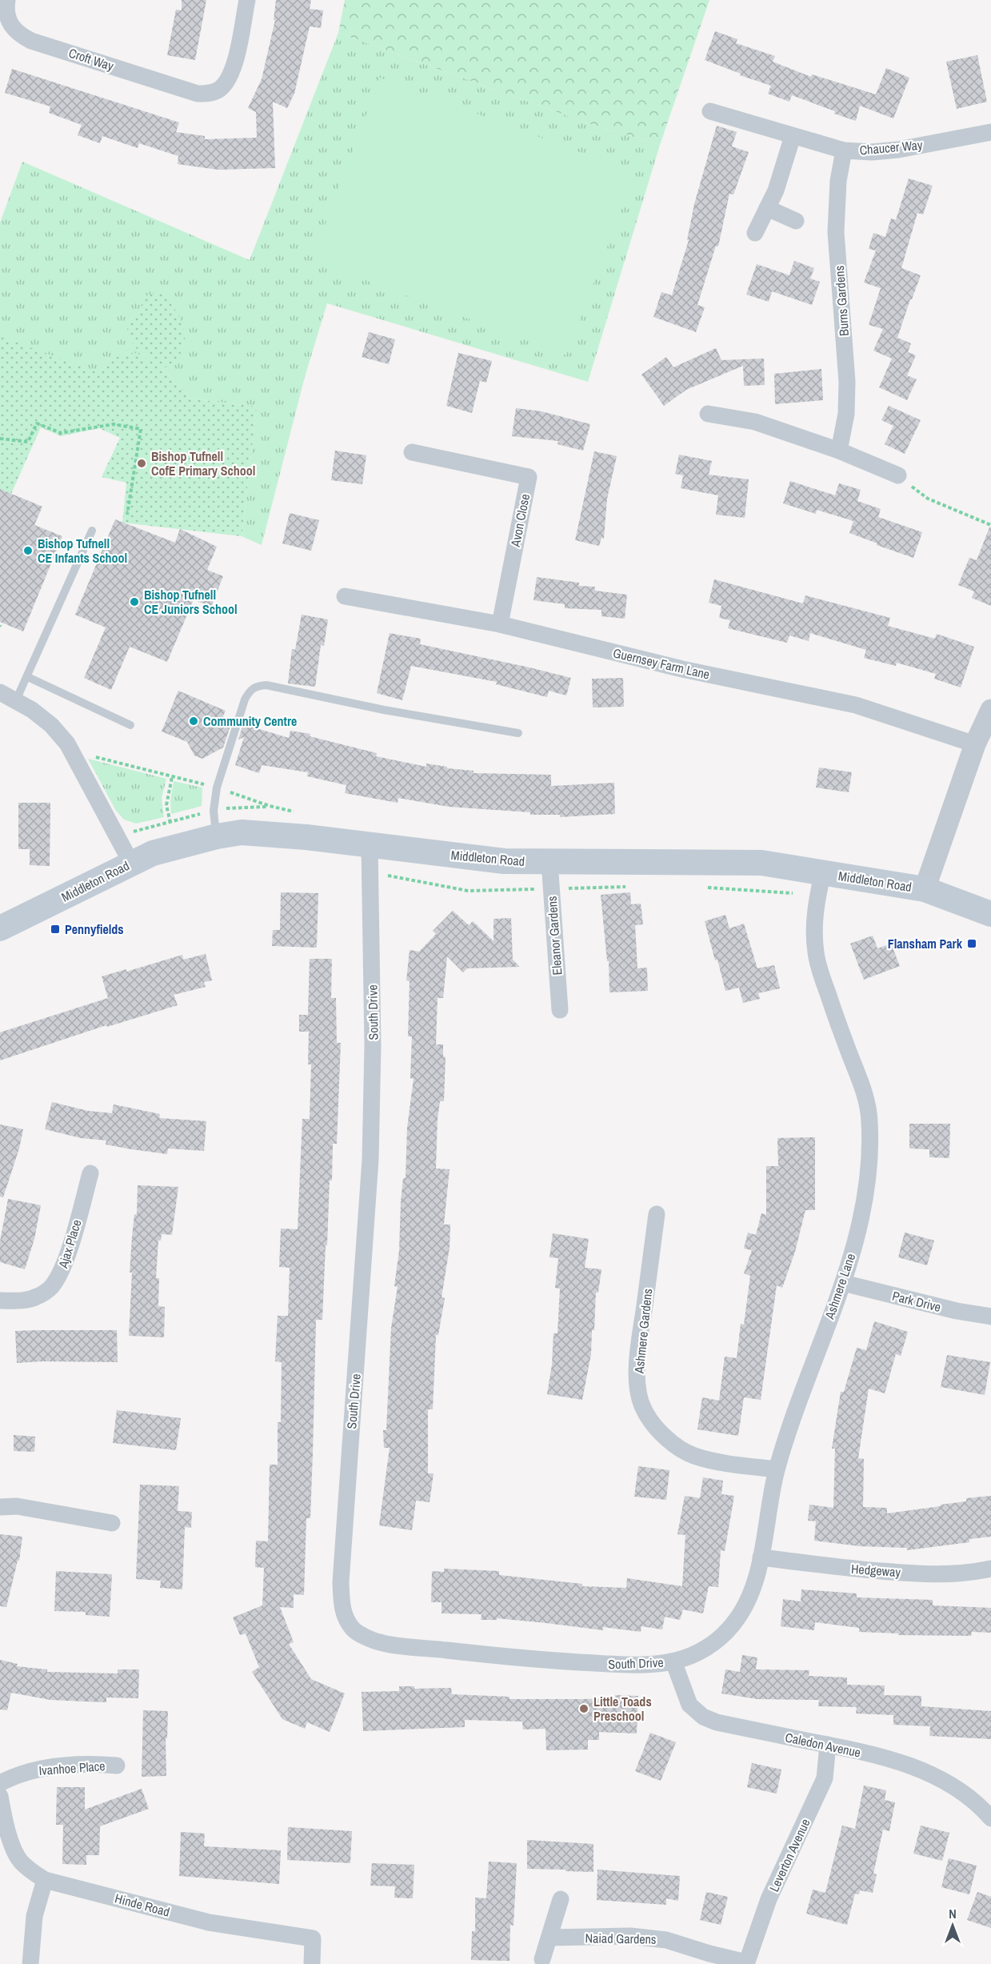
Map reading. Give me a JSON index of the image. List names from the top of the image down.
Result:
{
  "streets": {
    "main road": ["Middleton Road"],
    "street": [
      "Croft Way",
      "Chaucer Way",
      "Burns Gardens",
      "Avon Close",
      "Guernsey Farm Lane",
      "Eleanor Gardens",
      "South Drive",
      "Ajax Place",
      "Ashmere Lane",
      "Park Drive",
      "Ashmere Gardens",
      "Hedgeway",
      "Caledon Avenue",
      "Ivanhoe Place",
      "Leverton Avenue",
      "Hinde Road",
      "Naiad Gardens"
    ]
  },
  "crossings": [
    ["Chaucer Way", "Burns Gardens"],
    ["Avon Close", "Guernsey Farm Lane"],
    ["Middleton Road", "Eleanor Gardens"],
    ["Middleton Road", "South Drive"],
    ["Middleton Road", "Ashmere Lane"],
    ["South Drive", "Ashmere Lane"],
    ["South Drive", "Caledon Avenue"],
    ["Ashmere Lane", "Park Drive"],
    ["Ashmere Lane", "Ashmere Gardens"],
    ["Ashmere Lane", "Hedgeway"],
    ["Ashmere Lane", "Caledon Avenue"],
    ["Caledon Avenue", "Leverton Avenue"],
    ["Leverton Avenue", "Naiad Gardens"]
  ],
  "places": {
    "other": [
      "Bishop Tufnell CofE Primary School",
      "Bishop Tufnell CE Infants School",
      "Bishop Tufnell CE Juniors School",
      "Community Centre",
      "Little Toads Preschool"
    ],
    "transit": ["Pennyfields", "Flansham Park"]
  },
  "north": "top"
}
